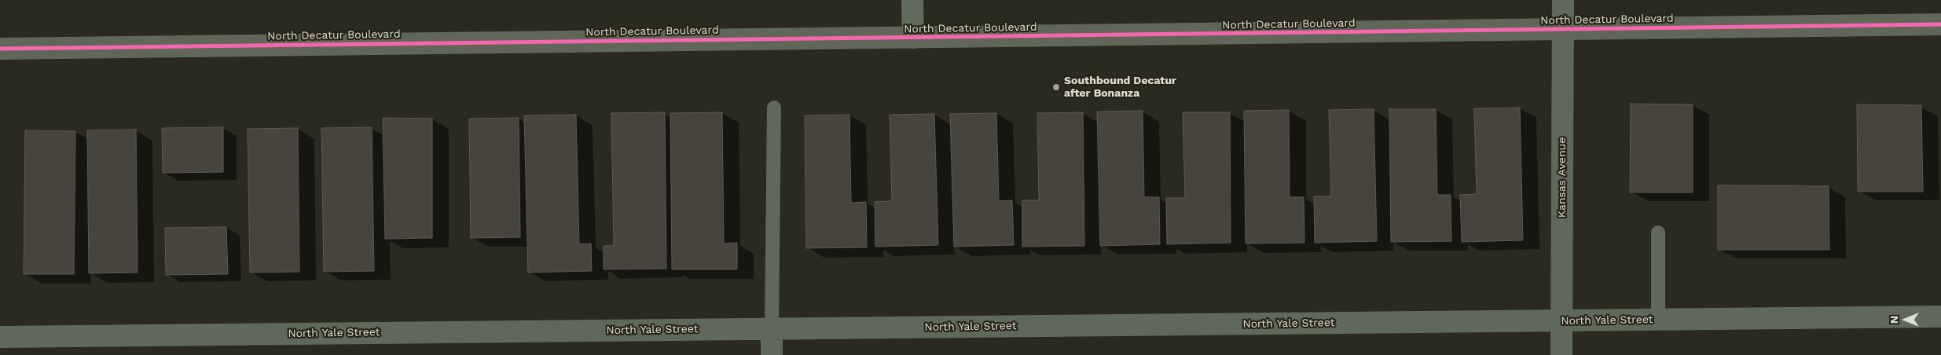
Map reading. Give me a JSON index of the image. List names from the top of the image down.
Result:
{
  "streets": {
    "main road": ["North Decatur Boulevard"],
    "street": ["Kansas Avenue", "North Yale Street"]
  },
  "crossings": [
    ["North Decatur Boulevard", "Kansas Avenue"],
    ["Kansas Avenue", "North Yale Street"]
  ],
  "places": ["Southbound Decatur after Bonanza"],
  "north": "left"
}
